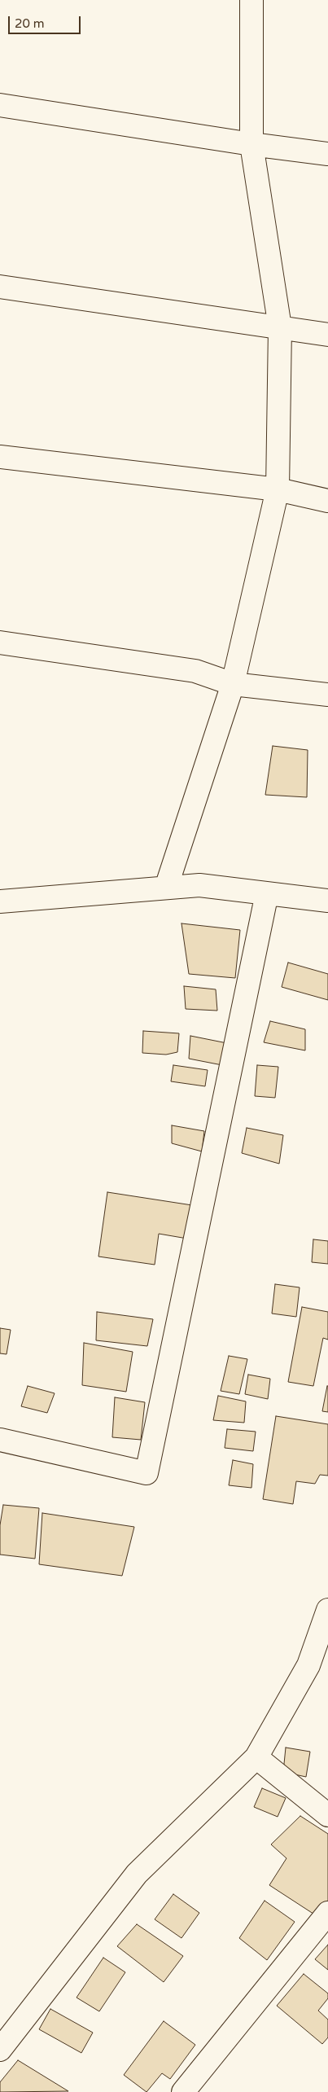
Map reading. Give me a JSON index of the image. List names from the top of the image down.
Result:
{
  "scale_bar": "20 m"
}
